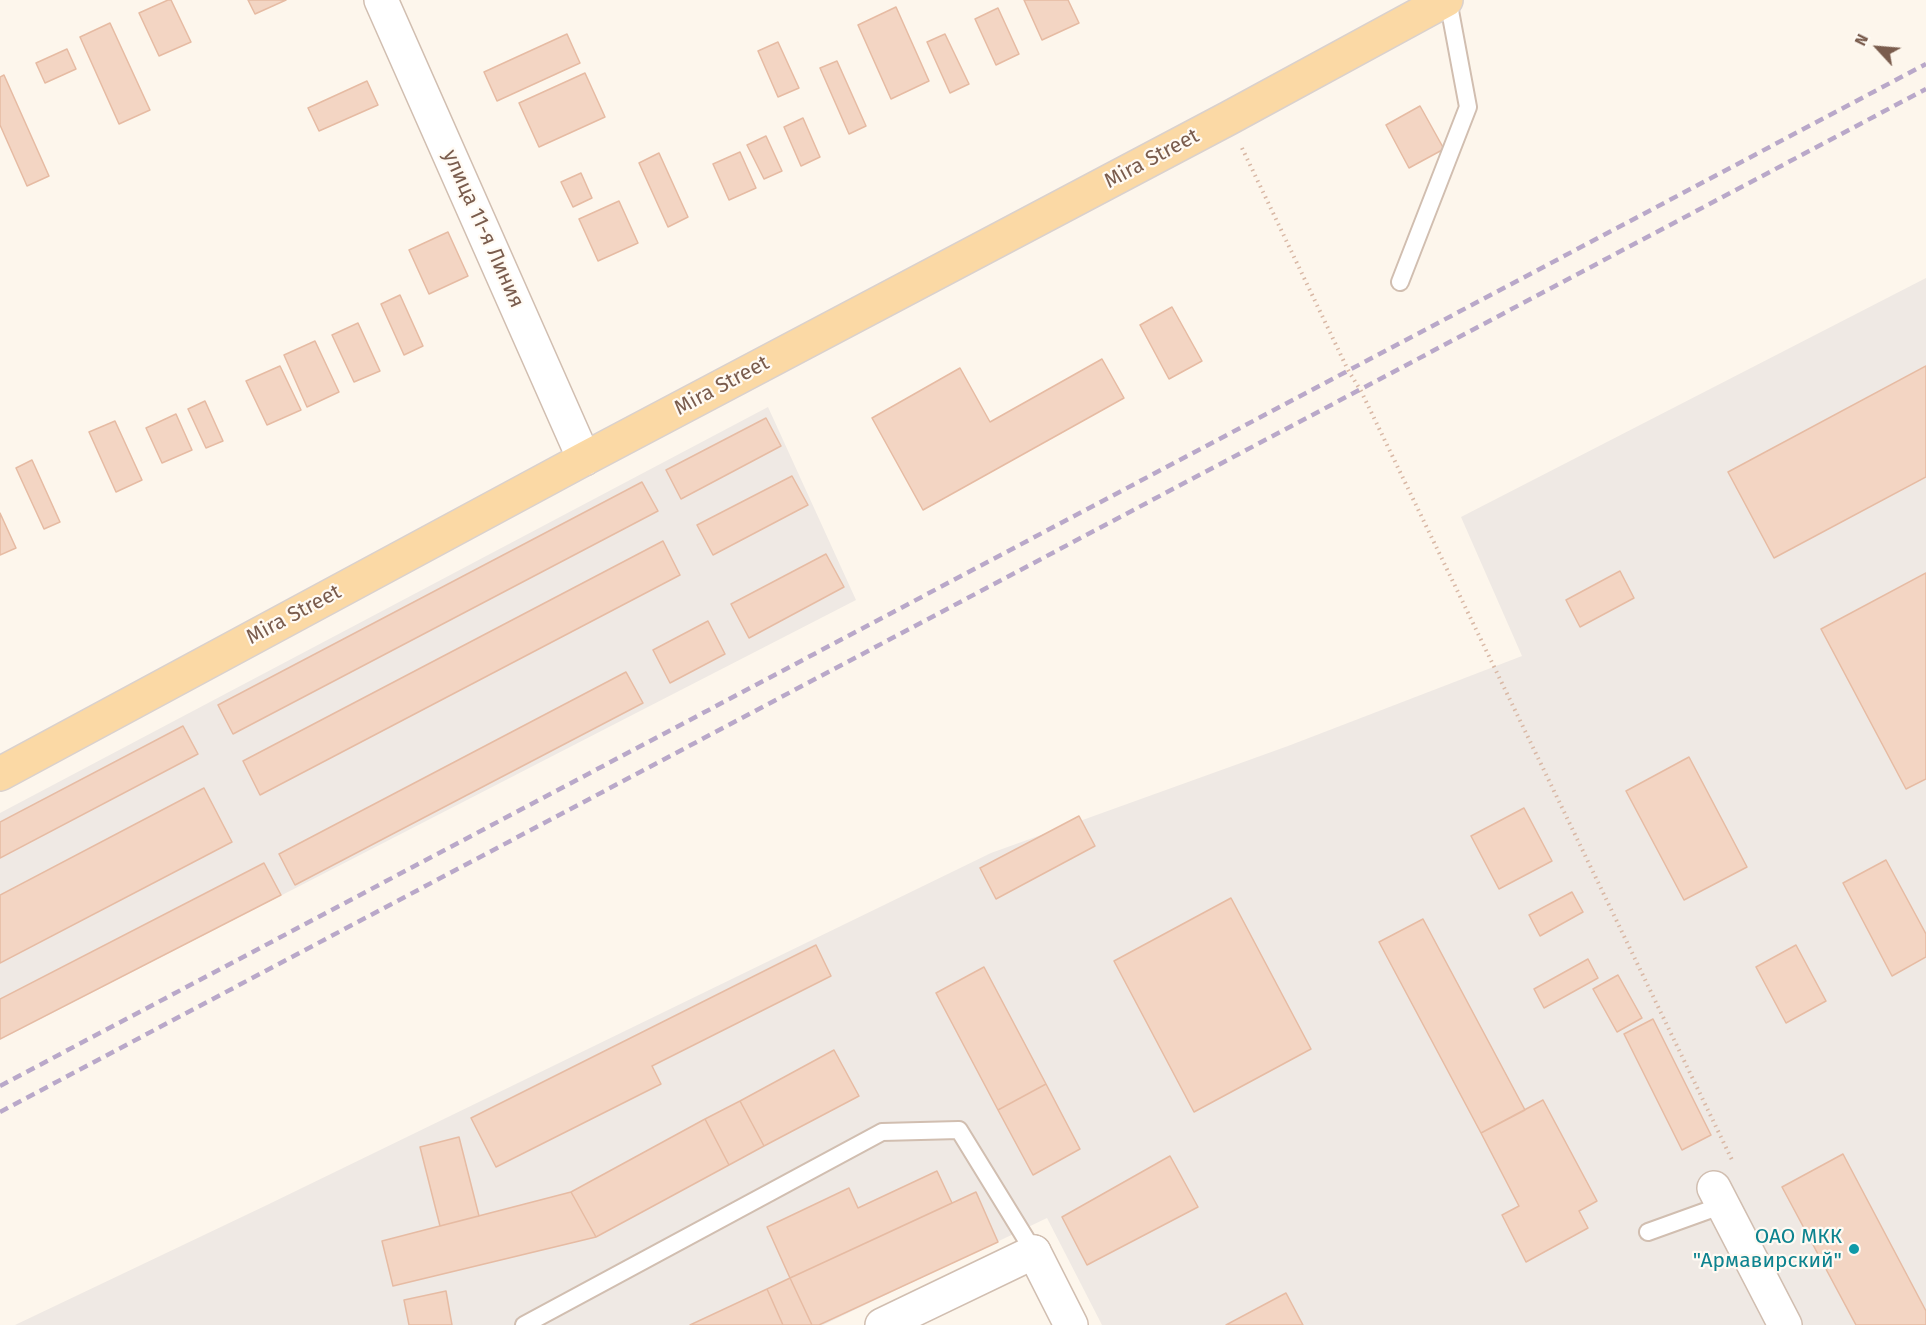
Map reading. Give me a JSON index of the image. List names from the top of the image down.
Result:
{
  "streets": {
    "main road": ["Mira Street"],
    "street": ["улица 11-я Линия"]
  },
  "crossings": [
    ["Mira Street", "улица 11-я Линия"]
  ],
  "places": ["ОАО МКК \"Армавирский\""],
  "north": "top left"
}
